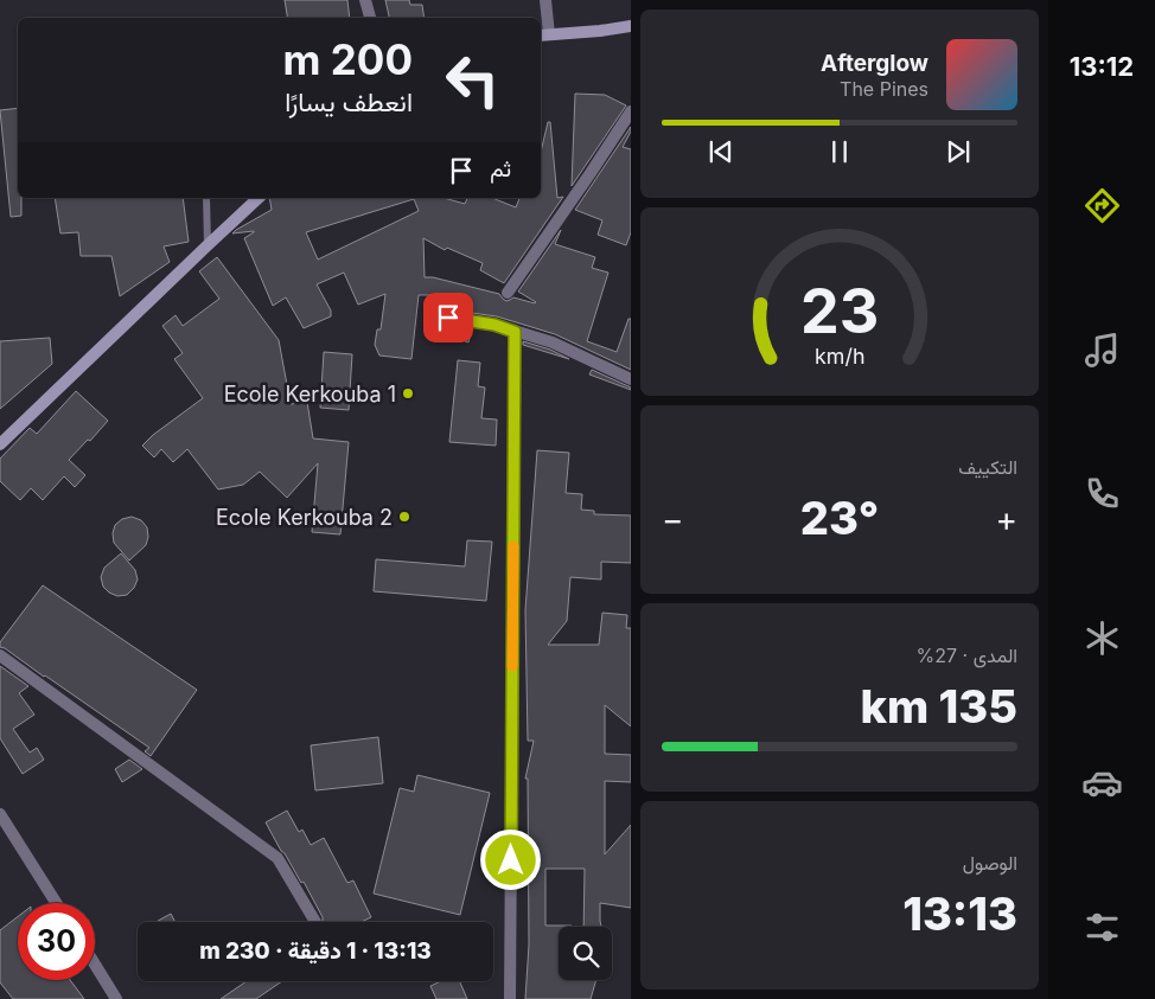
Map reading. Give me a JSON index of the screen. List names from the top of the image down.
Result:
{
  "places": ["Ecole Kerkouba 1", "Ecole Kerkouba 2"],
  "page": {
    "tabs": "13:12",
    "turn": ["200 m", "انعطف يسارًا"],
    "song": ["Afterglow", "The Pines"],
    "then": "ثم",
    "tile": [
      "التكييف",
      ["المدى · 27%", "135 km"],
      ["الوصول", "13:13"]
    ],
    "heat": ["−", "23°", "+"],
    "limit": "30",
    "trip": "13:13 · 1 دقيقة · 230 m",
    "gauge": ["23", "km/h"]
  }
}
